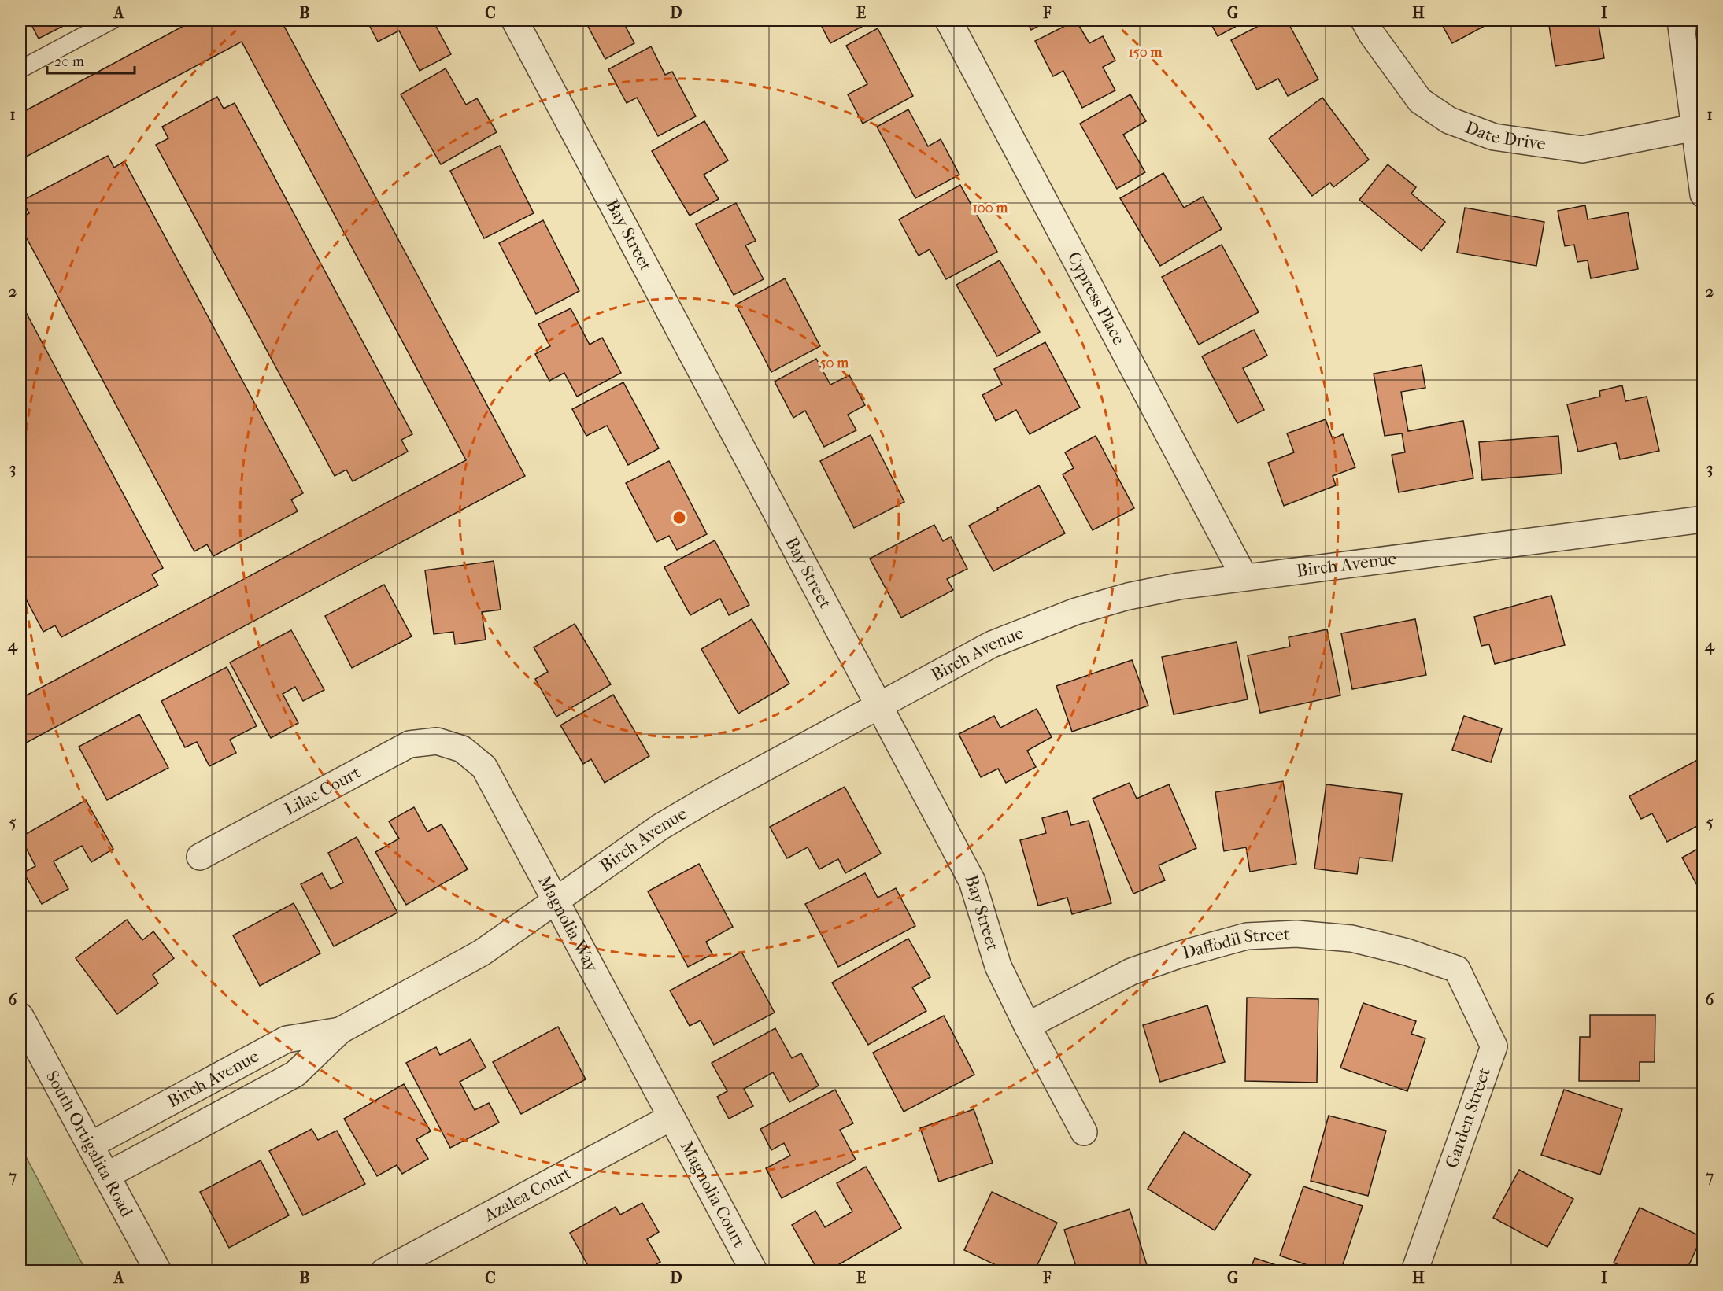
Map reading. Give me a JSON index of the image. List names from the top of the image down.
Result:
{
  "streets": {
    "street": [
      "Date Drive",
      "Bay Street",
      "Cypress Place",
      "Birch Avenue",
      "Lilac Court",
      "Magnolia Way",
      "Daffodil Street",
      "Garden Street",
      "South Ortigalita Road",
      "Azalea Court",
      "Magnolia Court"
    ]
  },
  "crossings": [
    ["Bay Street", "Birch Avenue"],
    ["Bay Street", "Daffodil Street"],
    ["Cypress Place", "Birch Avenue"],
    ["Birch Avenue", "Magnolia Way"],
    ["Birch Avenue", "South Ortigalita Road"],
    ["Lilac Court", "Magnolia Way"],
    ["Magnolia Way", "Azalea Court"],
    ["Magnolia Way", "Magnolia Court"],
    ["Daffodil Street", "Garden Street"],
    ["Azalea Court", "Magnolia Court"]
  ],
  "scale_bar": "20 m",
  "grid": {
    "columns": [
      "A",
      "B",
      "C",
      "D",
      "E",
      "F",
      "G",
      "H",
      "I"
    ],
    "rows": [
      "1",
      "2",
      "3",
      "4",
      "5",
      "6",
      "7"
    ]
  },
  "rings": ["150 m", "100 m", "50 m"]
}
